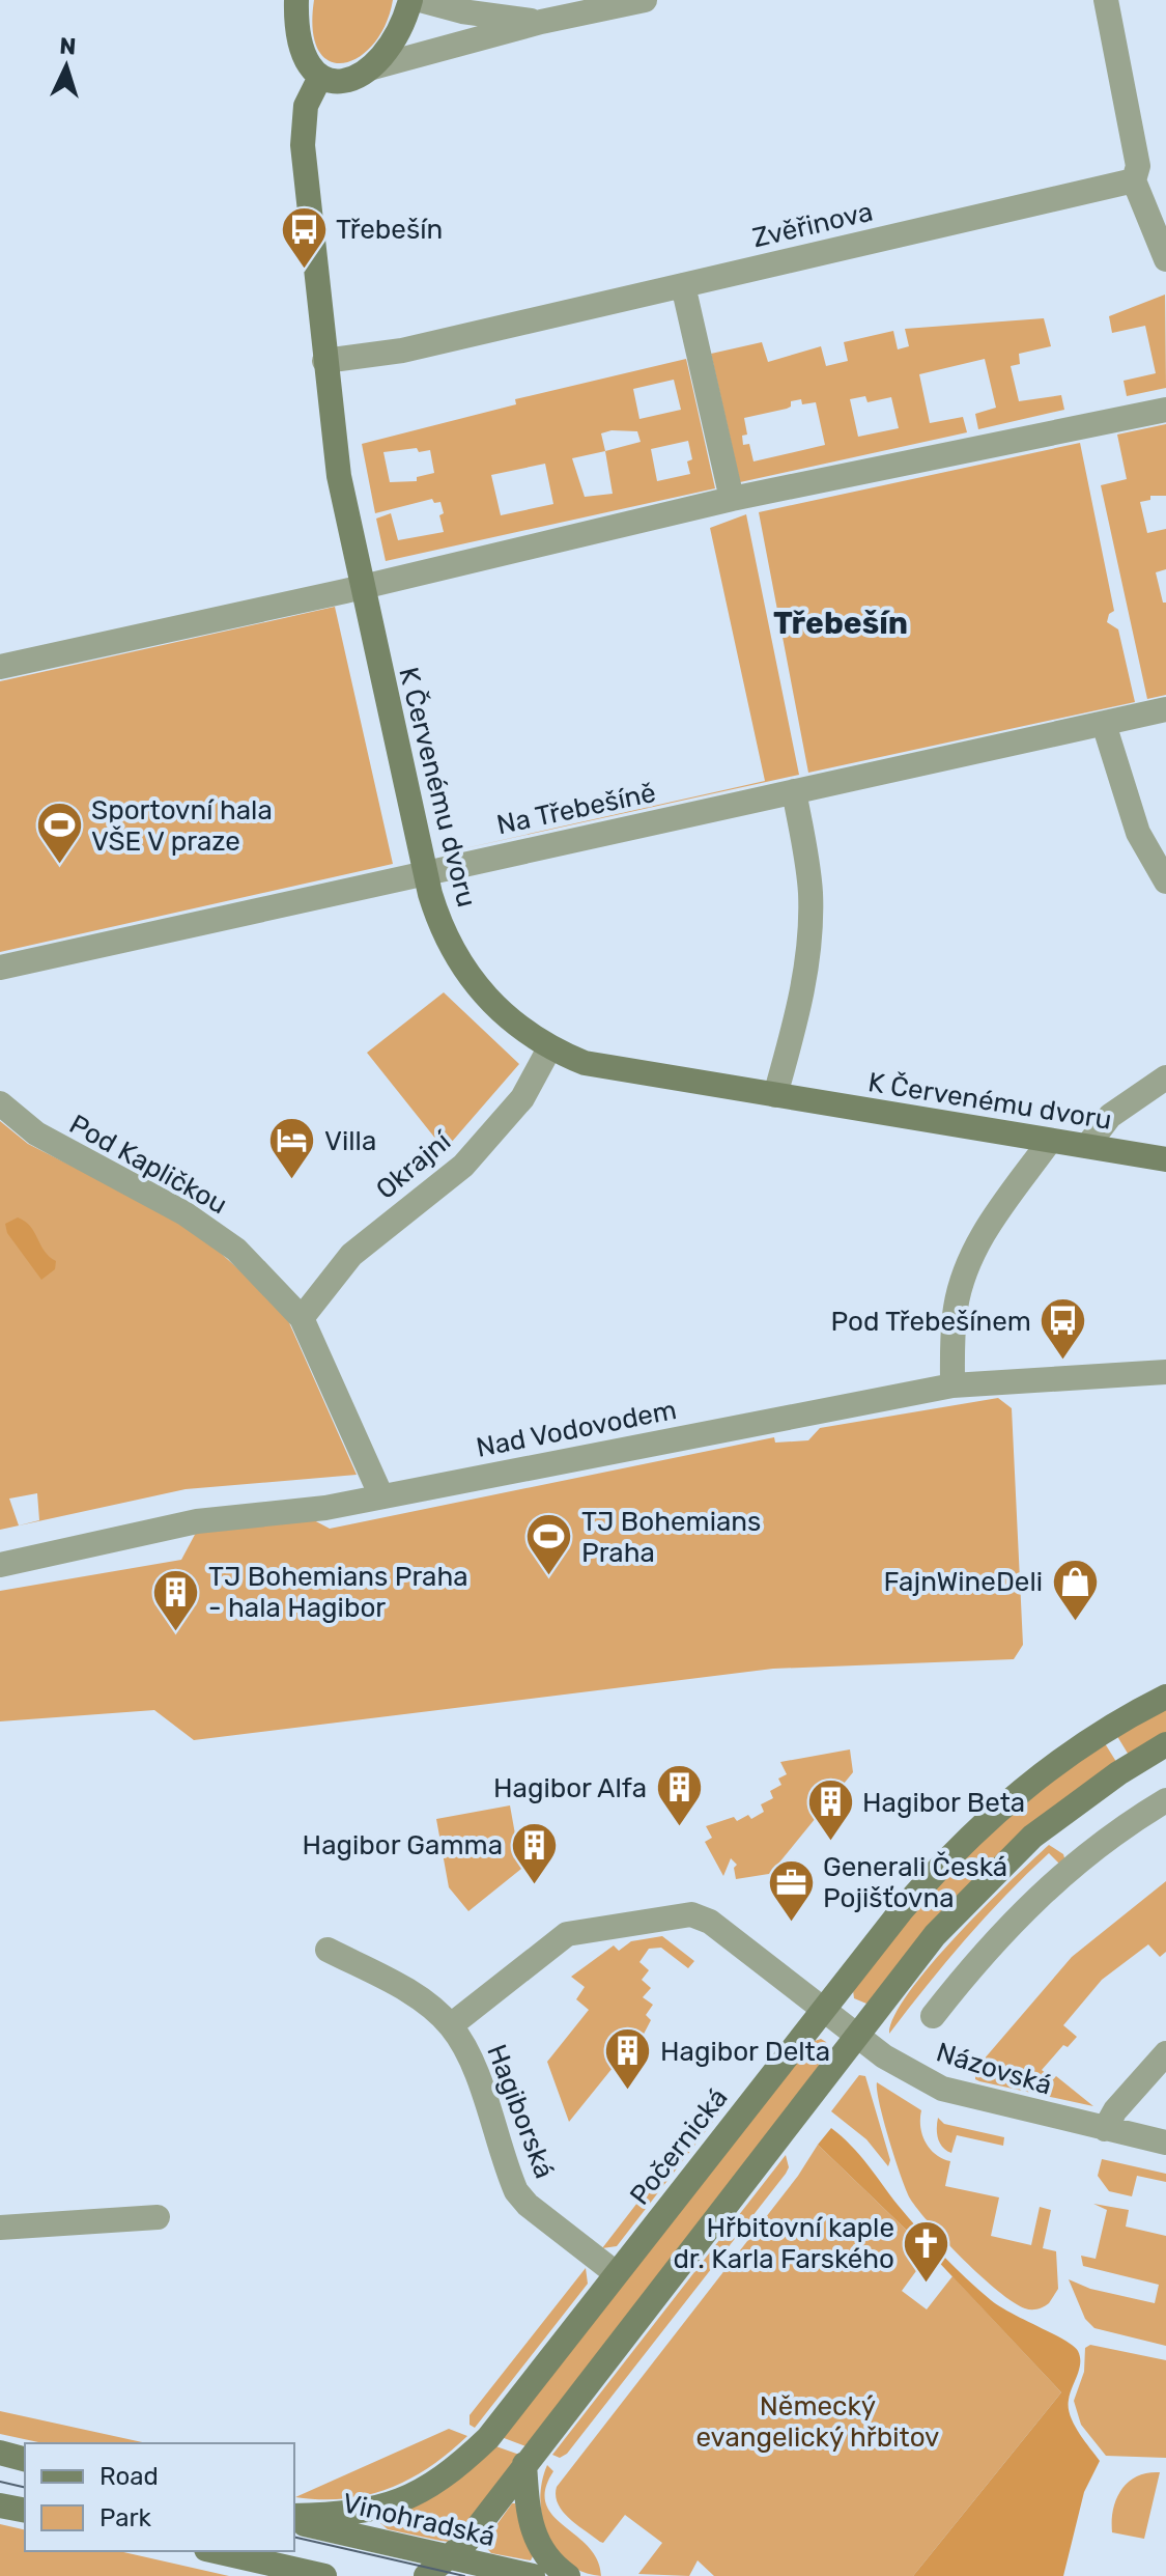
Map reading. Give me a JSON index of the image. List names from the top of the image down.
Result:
{
  "streets": {
    "street": [
      "Zvěřinova",
      "K Červenému dvoru",
      "Na Třebešíně",
      "Pod Kapličkou",
      "Okrajní",
      "Nad Vodovodem",
      "Názovská",
      "Hagiborská",
      "Počernická",
      "Vinohradská"
    ]
  },
  "crossings": [
    ["Zvěřinova", "K Červenému dvoru"],
    ["K Červenému dvoru", "Na Třebešíně"],
    ["K Červenému dvoru", "Okrajní"],
    ["Pod Kapličkou", "Okrajní"],
    ["Pod Kapličkou", "Nad Vodovodem"],
    ["Názovská", "Hagiborská"],
    ["Názovská", "Počernická"],
    ["Hagiborská", "Počernická"]
  ],
  "districts": ["Třebešín"],
  "parks": ["Německý evangelický hřbitov"],
  "places": {
    "bus stop": ["Třebešín", "Pod Třebešínem"],
    "sports": ["Sportovní hala VŠE V praze", "TJ Bohemians Praha"],
    "hotel": ["Villa"],
    "shop": ["FajnWineDeli"],
    "building": [
      "TJ Bohemians Praha - hala Hagibor",
      "Hagibor Alfa",
      "Hagibor Beta",
      "Hagibor Gamma",
      "Hagibor Delta"
    ],
    "office": ["Generali Česká Pojišťovna"],
    "church": ["Hřbitovní kaple dr. Karla Farského"]
  },
  "legend": ["Road", "Park"],
  "north": "top"
}
